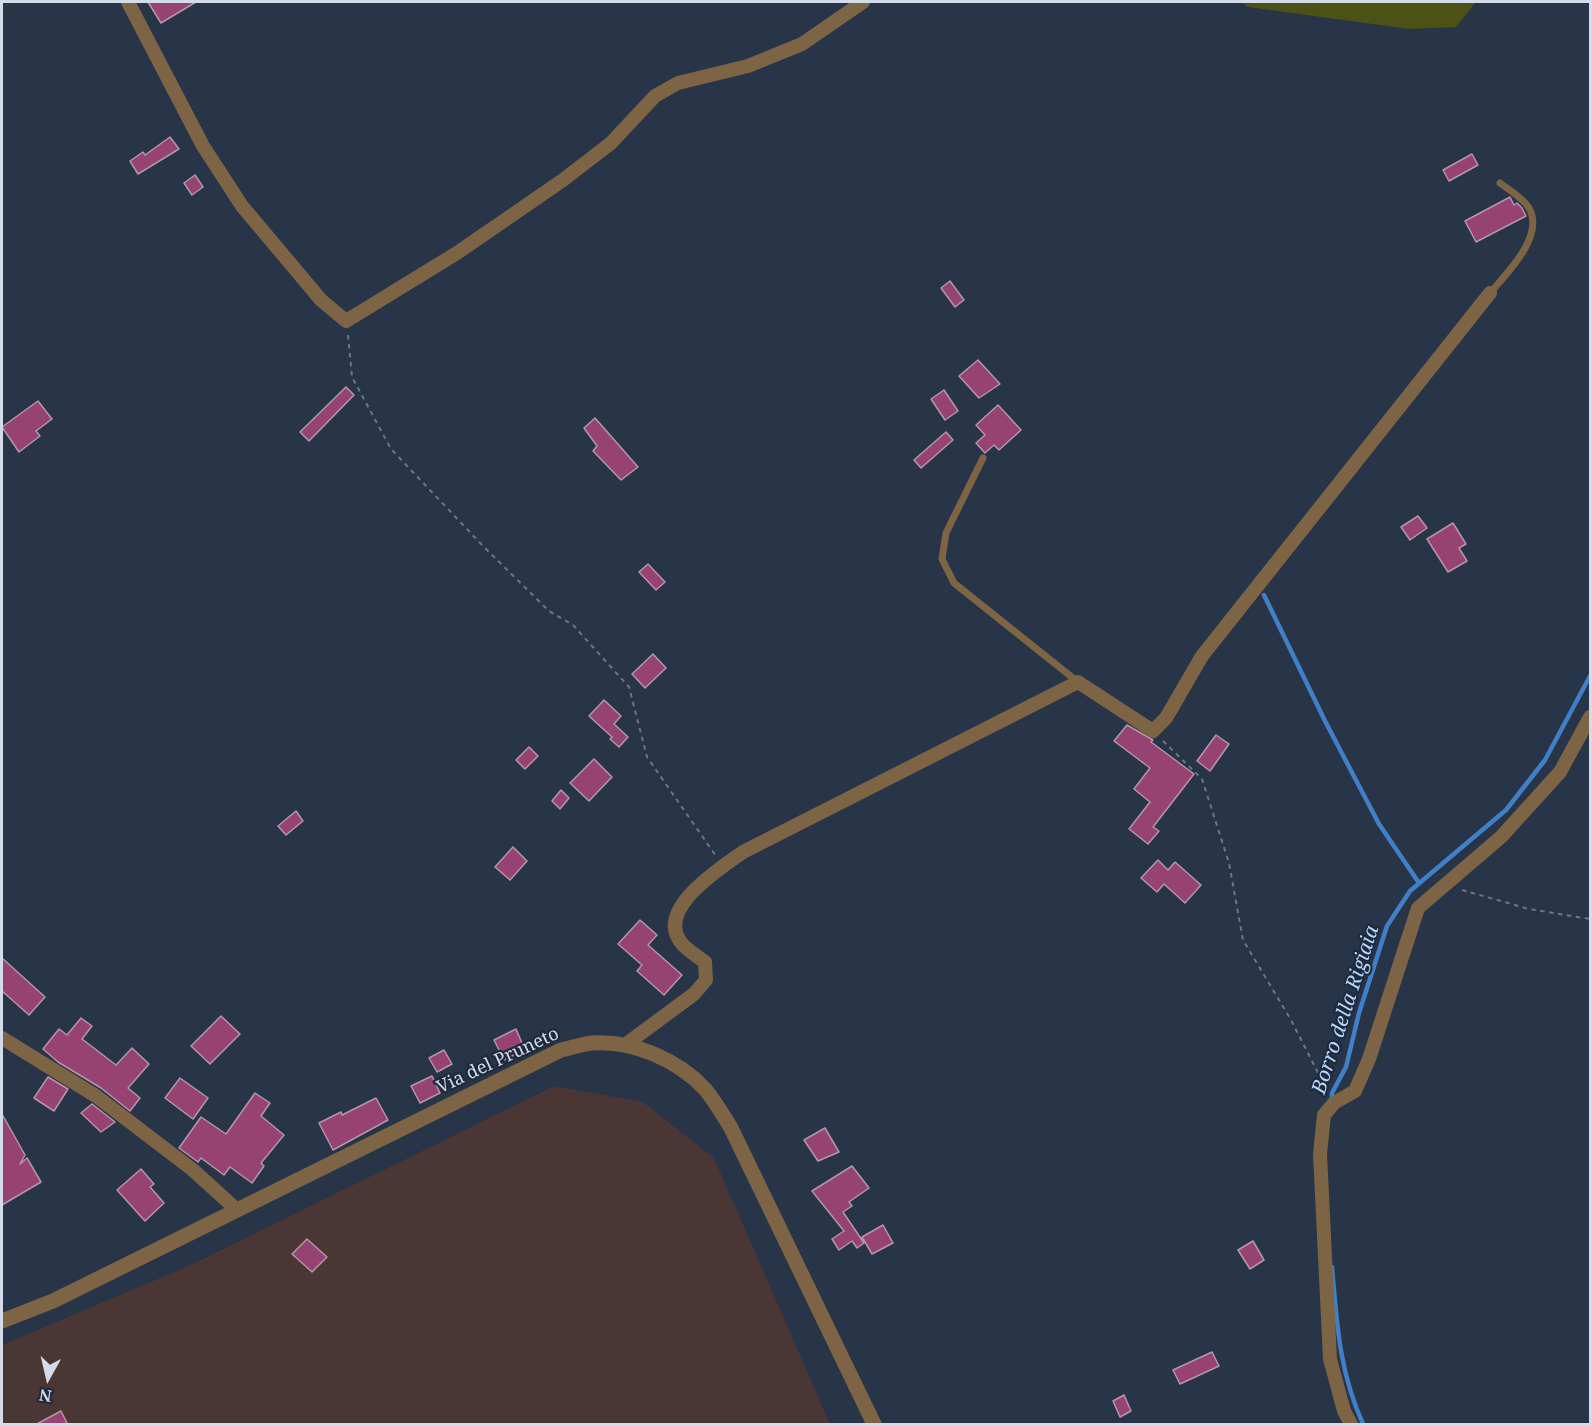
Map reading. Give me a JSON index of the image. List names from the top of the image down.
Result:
{
  "streets": {
    "street": ["Via del Pruneto"]
  },
  "water": ["Borro della Rigiaia"],
  "north": "bottom"
}
